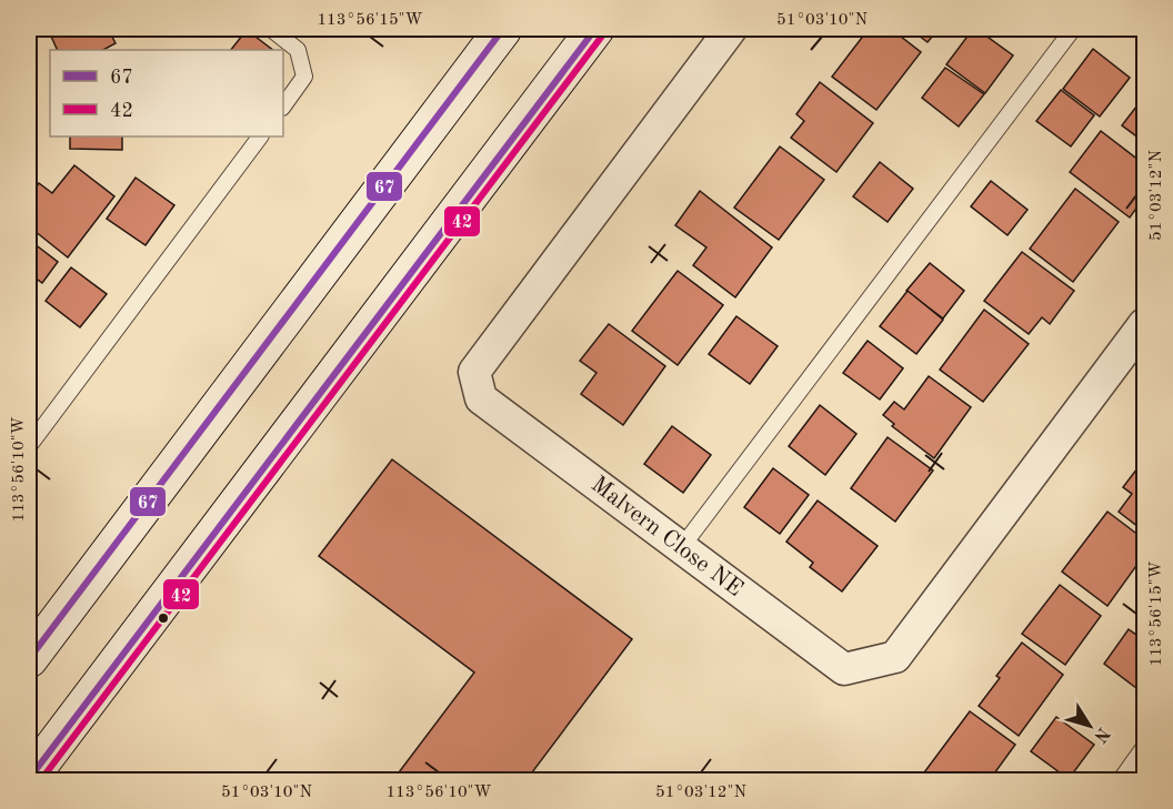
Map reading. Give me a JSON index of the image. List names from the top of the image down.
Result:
{
  "streets": {
    "street": ["Malvern Close NE"]
  },
  "lines": ["transit line 67", "transit line 42"],
  "legend": ["67", "42"],
  "north": "bottom right",
  "coordinates": [
    "113°56'15\"W",
    "51°03'10\"N",
    "51°03'12\"N",
    "113°56'10\"W"
  ]
}
